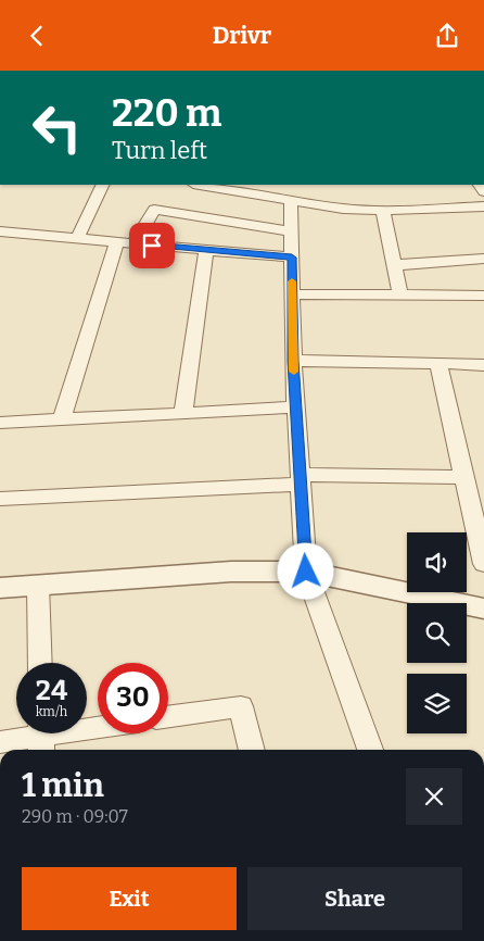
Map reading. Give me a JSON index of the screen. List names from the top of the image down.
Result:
{
  "page": {
    "header": "Drivr",
    "turn": ["220 m", "Turn left"],
    "speed": "24 km/h",
    "limit": "30",
    "heading": ["1 min", "290 m · 09:07"],
    "buttons": ["Exit", "Share"]
  }
}
